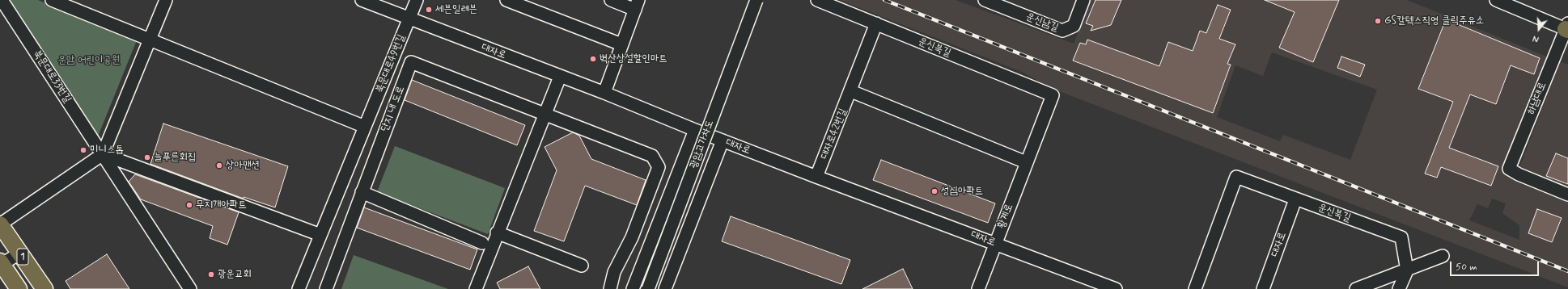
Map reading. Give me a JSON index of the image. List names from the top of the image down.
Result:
{
  "streets": {
    "main road": ["1"],
    "street": [
      "운신남길",
      "운신북길",
      "대자로",
      "북문대로49번길",
      "북문대로33번길",
      "하남대로",
      "단지 내 도로",
      "대자로42번길",
      "광암고가차도",
      "황계로"
    ]
  },
  "crossings": [
    ["운신북길", "대자로"],
    ["운신북길", "대자로42번길"],
    ["운신북길", "황계로"],
    ["대자로", "북문대로49번길"],
    ["대자로", "대자로42번길"],
    ["대자로", "황계로"]
  ],
  "parks": ["운암 어린이공원"],
  "places": [
    "세븐일레븐",
    "GS칼텍스직영 클릭주유소",
    "벽산상설할인마트",
    "미니스톱",
    "늘푸른회집",
    "상아맨션",
    "성심아파트",
    "무지개아파트",
    "광운교회"
  ],
  "scale_bar": "50 m",
  "north": "bottom"
}
